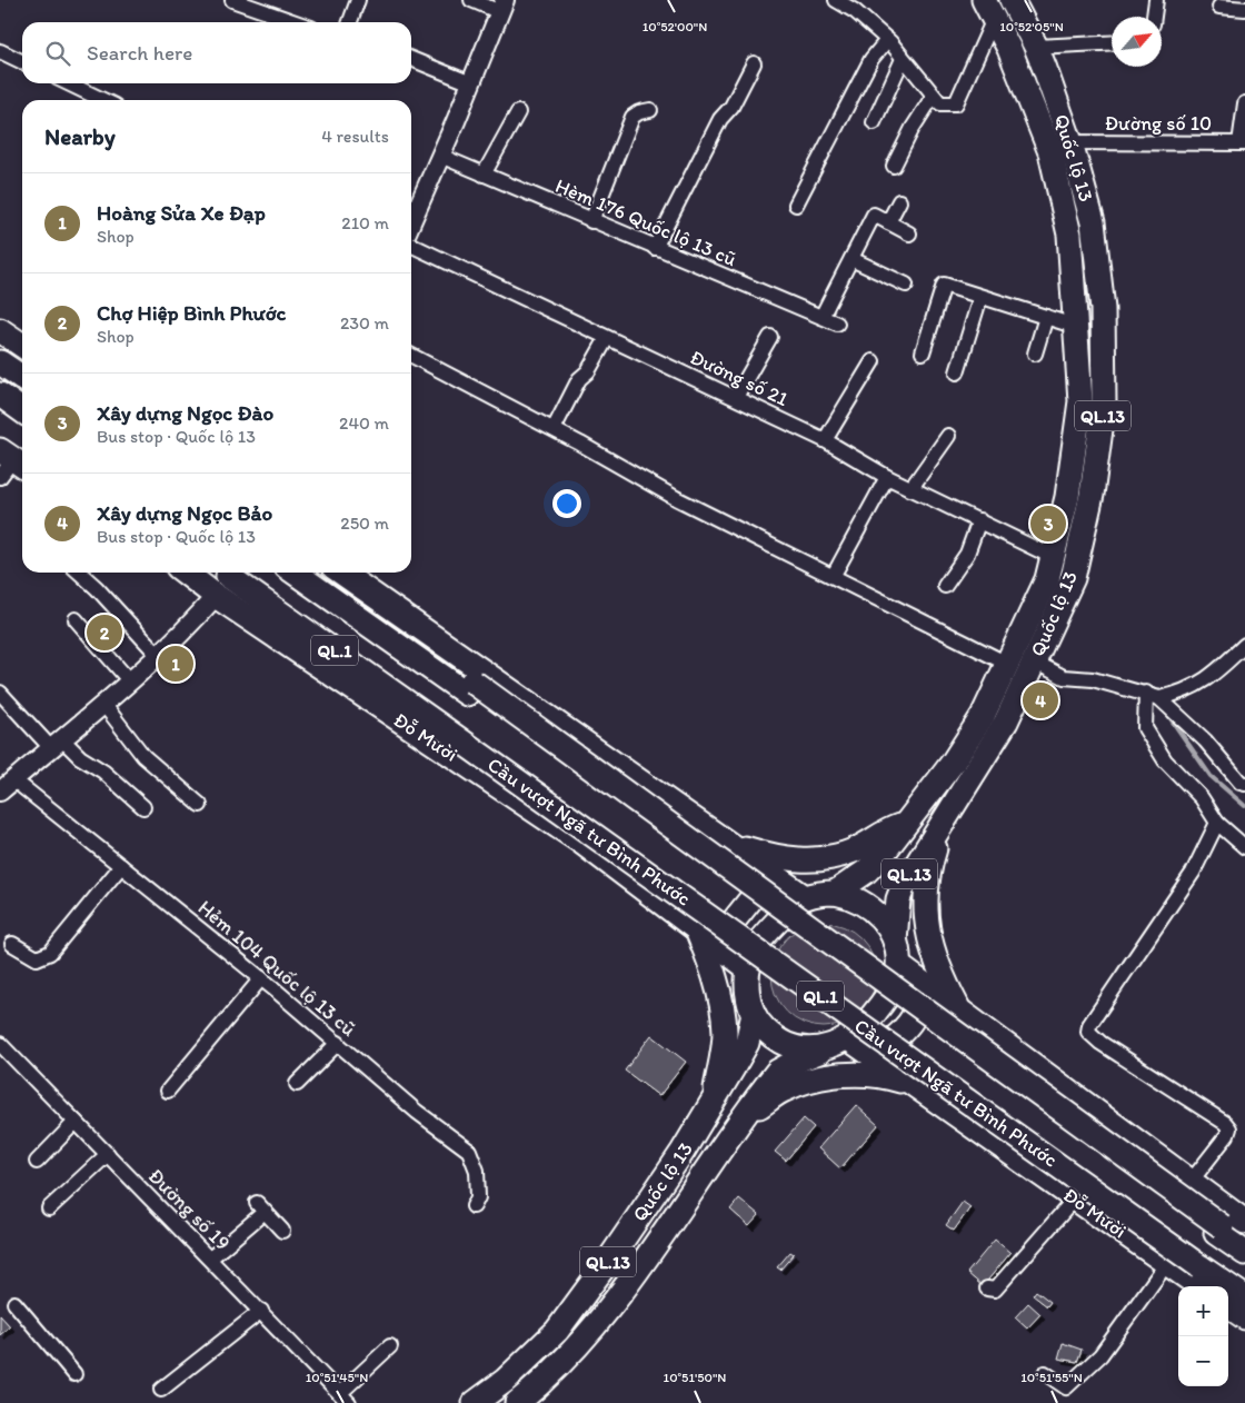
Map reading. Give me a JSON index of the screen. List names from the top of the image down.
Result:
{
  "streets": {
    "highway": [
      "Quốc lộ 13",
      "QL.13",
      "QL.1",
      "Đỗ Mười",
      "Cầu vượt Ngã tư Bình Phước"
    ],
    "street": [
      "Đường số 10",
      "Hèm 176 Quốc lộ 13 cũ",
      "Đường số 21",
      "Hẻm 104 Quốc lộ 13 cũ",
      "Đường số 19"
    ]
  },
  "crossings": [
    ["Đường số 10", "Quốc lộ 13"],
    ["Quốc lộ 13", "Đường số 21"],
    ["Quốc lộ 13", "QL.13"],
    ["QL.13", "Đỗ Mười"],
    ["QL.13", "Cầu vượt Ngã tư Bình Phước"],
    ["QL.1", "Cầu vượt Ngã tư Bình Phước"],
    ["Đỗ Mười", "Cầu vượt Ngã tư Bình Phước"]
  ],
  "north": "top right",
  "page": {
    "search": "Search here",
    "heading": ["Nearby", "4 results"],
    "list": [
      {
        "mark": "1",
        "name": "Hoàng Sửa Xe Đạp",
        "note": "Shop",
        "value": "210 m"
      },
      {
        "mark": "2",
        "name": "Chợ Hiệp Bình Phước",
        "note": "Shop",
        "value": "230 m"
      },
      {
        "mark": "3",
        "name": "Xây dựng Ngọc Đào",
        "note": "Bus stop · Quốc lộ 13",
        "value": "240 m"
      },
      {
        "mark": "4",
        "name": "Xây dựng Ngọc Bảo",
        "note": "Bus stop · Quốc lộ 13",
        "value": "250 m"
      }
    ],
    "pins": [
      "3",
      "2",
      "1",
      "4"
    ],
    "map_buttons": ["+", "−"]
  },
  "coordinates": [
    "10°52'00\"N",
    "10°52'05\"N",
    "10°51'45\"N",
    "10°51'50\"N",
    "10°51'55\"N"
  ]
}
